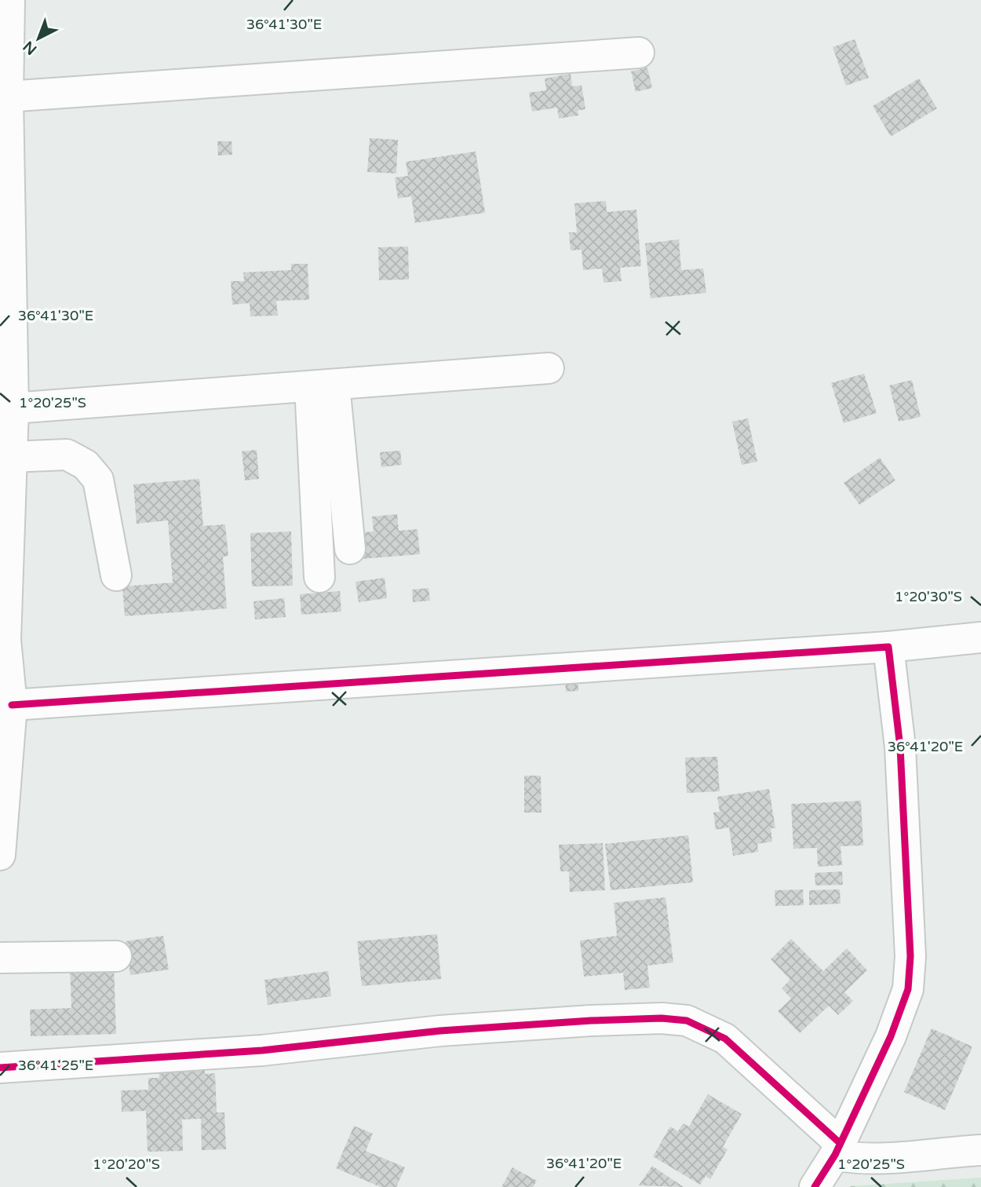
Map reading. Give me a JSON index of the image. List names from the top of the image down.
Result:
{
  "north": "bottom left",
  "coordinates": [
    "36°41'30\"E",
    "1°20'25\"S",
    "1°20'30\"S",
    "36°41'20\"E",
    "36°41'25\"E",
    "1°20'20\"S"
  ]
}
